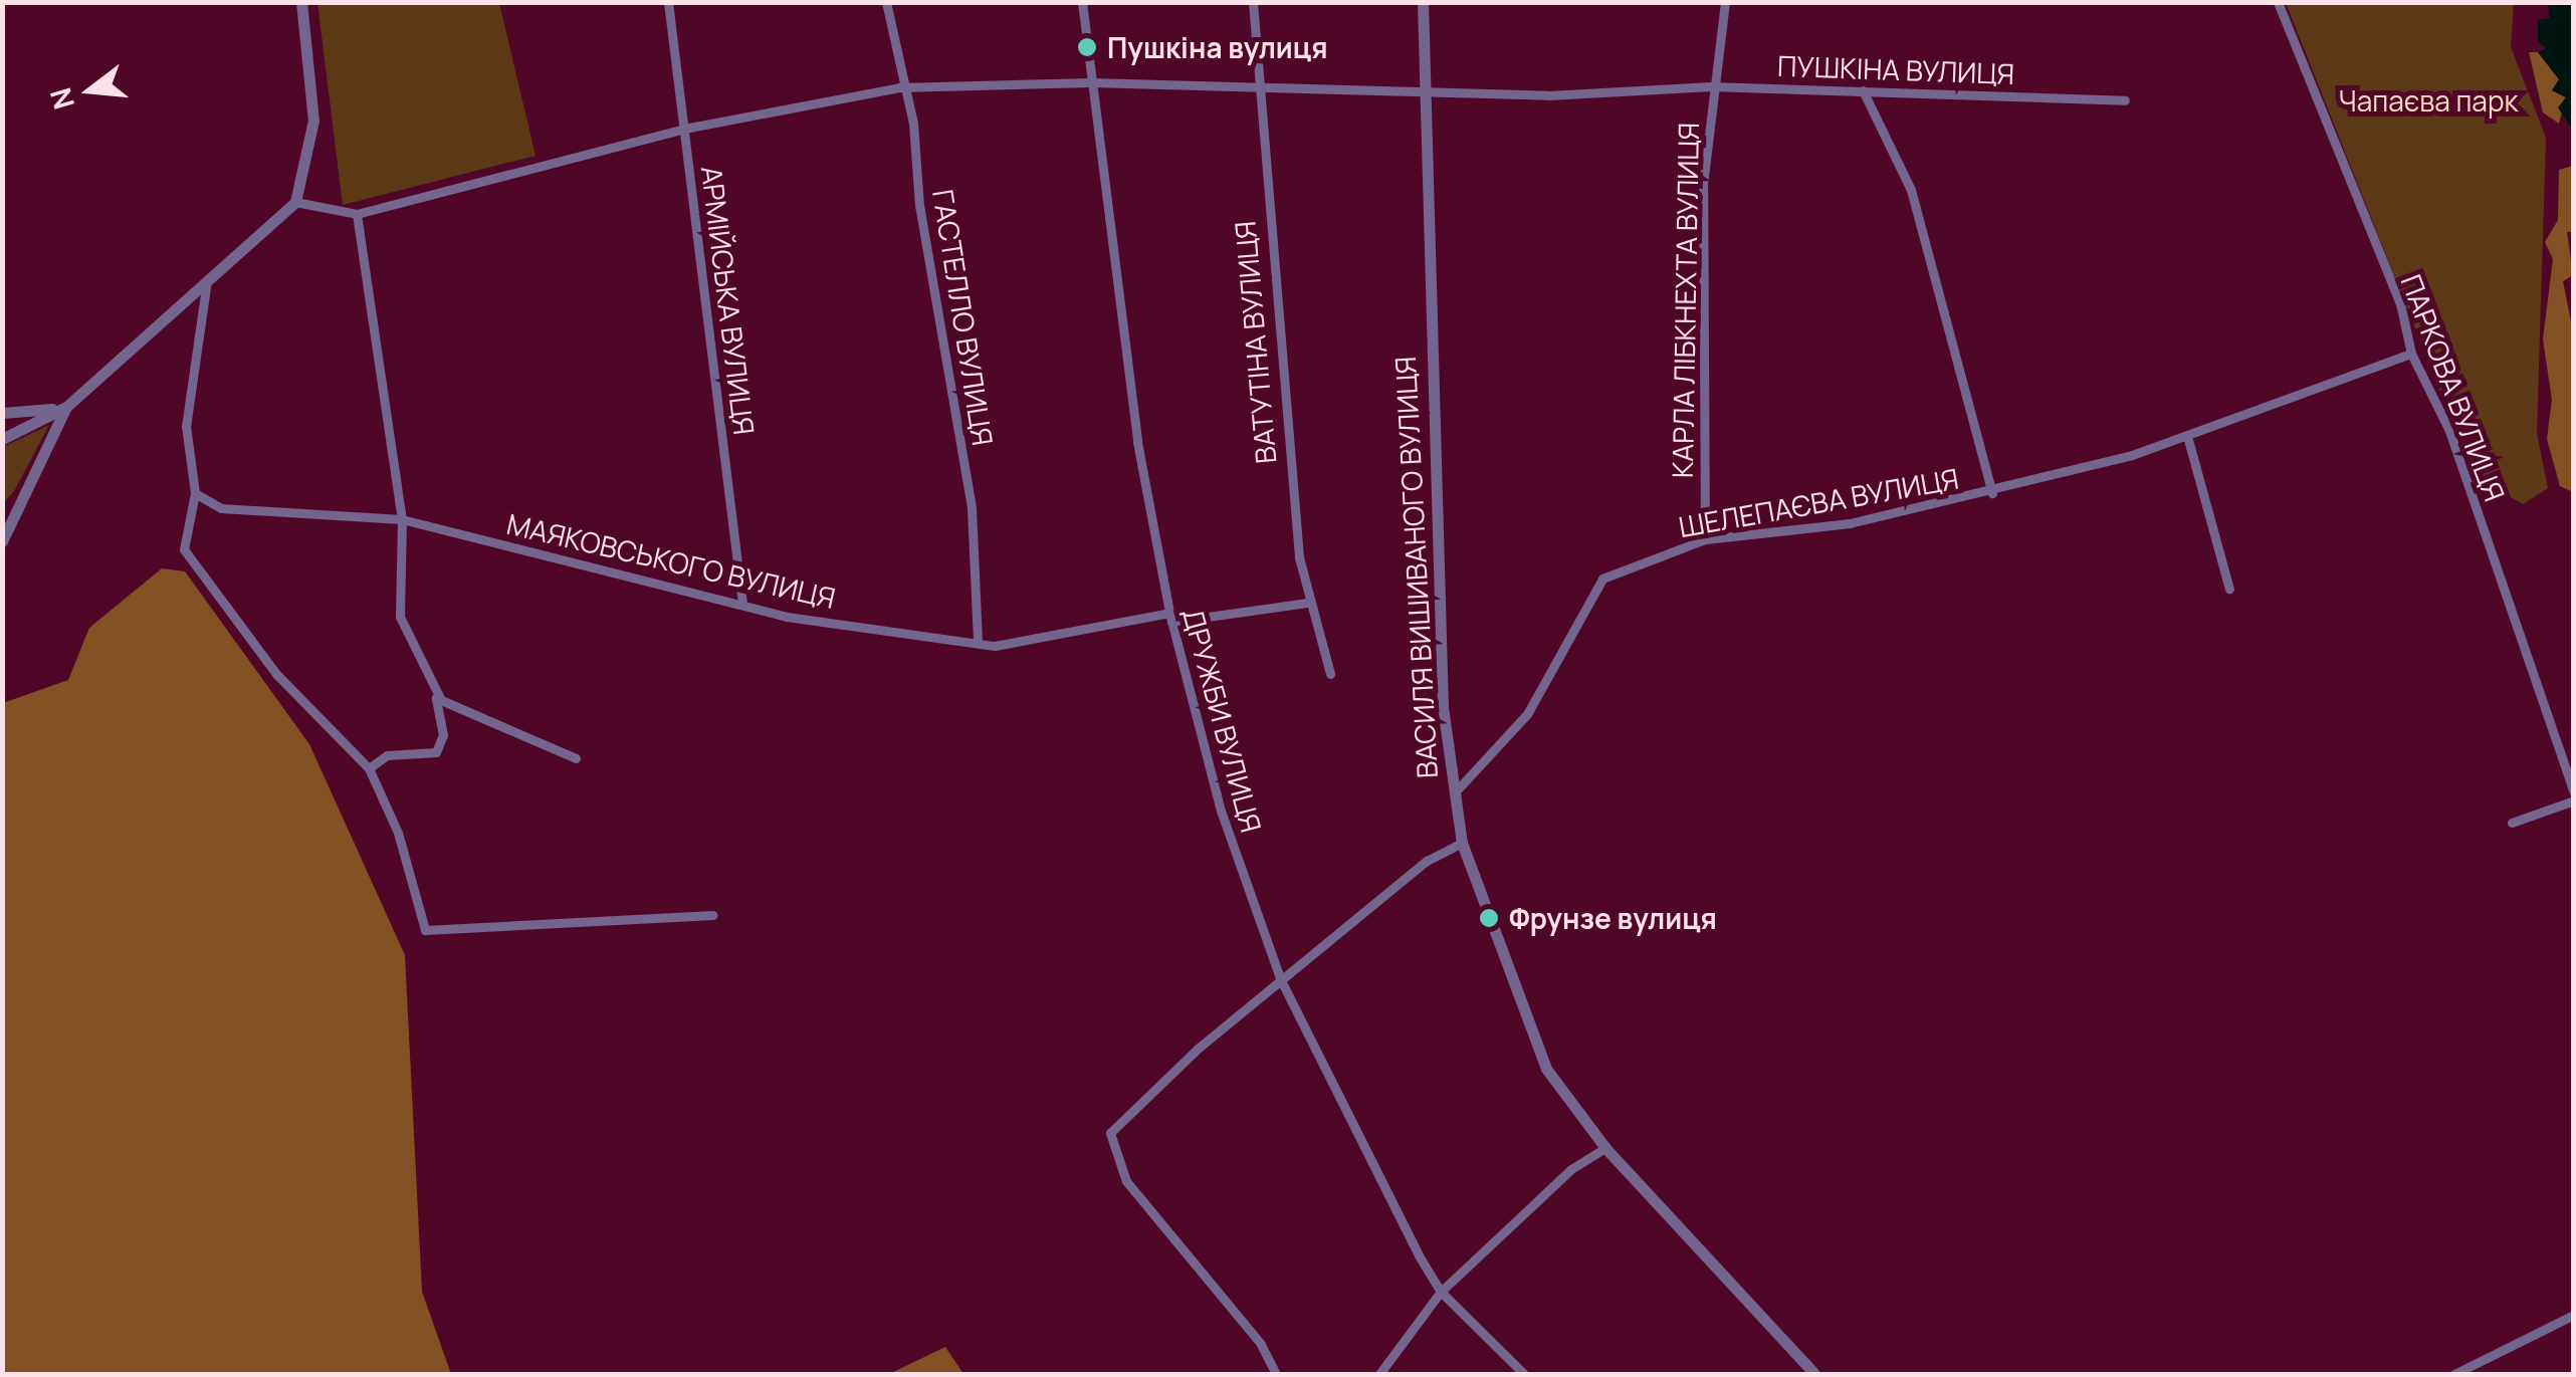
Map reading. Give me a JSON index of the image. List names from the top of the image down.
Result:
{
  "streets": {
    "street": [
      "ПУШКІНА ВУЛИЦЯ",
      "АРМІЙСЬКА ВУЛИЦЯ",
      "КАРЛА ЛІБКНЕХТА ВУЛИЦЯ",
      "ГАСТЕЛЛО ВУЛИЦЯ",
      "ВАТУТІНА ВУЛИЦЯ",
      "ПАРКОВА ВУЛИЦЯ",
      "ШЕЛЕПАЄВА ВУЛИЦЯ",
      "МАЯКОВСЬКОГО ВУЛИЦЯ",
      "ВАСИЛЯ ВИШИВАНОГО ВУЛИЦЯ",
      "ДРУЖБИ ВУЛИЦЯ"
    ]
  },
  "crossings": [
    ["ПУШКІНА ВУЛИЦЯ", "АРМІЙСЬКА ВУЛИЦЯ"],
    ["ПУШКІНА ВУЛИЦЯ", "КАРЛА ЛІБКНЕХТА ВУЛИЦЯ"],
    ["ПУШКІНА ВУЛИЦЯ", "ГАСТЕЛЛО ВУЛИЦЯ"],
    ["ПУШКІНА ВУЛИЦЯ", "ВАТУТІНА ВУЛИЦЯ"],
    ["ПУШКІНА ВУЛИЦЯ", "ВАСИЛЯ ВИШИВАНОГО ВУЛИЦЯ"],
    ["ПУШКІНА ВУЛИЦЯ", "ДРУЖБИ ВУЛИЦЯ"],
    ["АРМІЙСЬКА ВУЛИЦЯ", "МАЯКОВСЬКОГО ВУЛИЦЯ"],
    ["КАРЛА ЛІБКНЕХТА ВУЛИЦЯ", "ШЕЛЕПАЄВА ВУЛИЦЯ"],
    ["ГАСТЕЛЛО ВУЛИЦЯ", "МАЯКОВСЬКОГО ВУЛИЦЯ"],
    ["ВАТУТІНА ВУЛИЦЯ", "МАЯКОВСЬКОГО ВУЛИЦЯ"],
    ["ПАРКОВА ВУЛИЦЯ", "ШЕЛЕПАЄВА ВУЛИЦЯ"],
    ["ШЕЛЕПАЄВА ВУЛИЦЯ", "ВАСИЛЯ ВИШИВАНОГО ВУЛИЦЯ"],
    ["МАЯКОВСЬКОГО ВУЛИЦЯ", "ДРУЖБИ ВУЛИЦЯ"]
  ],
  "parks": ["Чапаєва парк"],
  "places": ["Пушкіна вулиця", "Фрунзе вулиця"],
  "north": "left"
}
